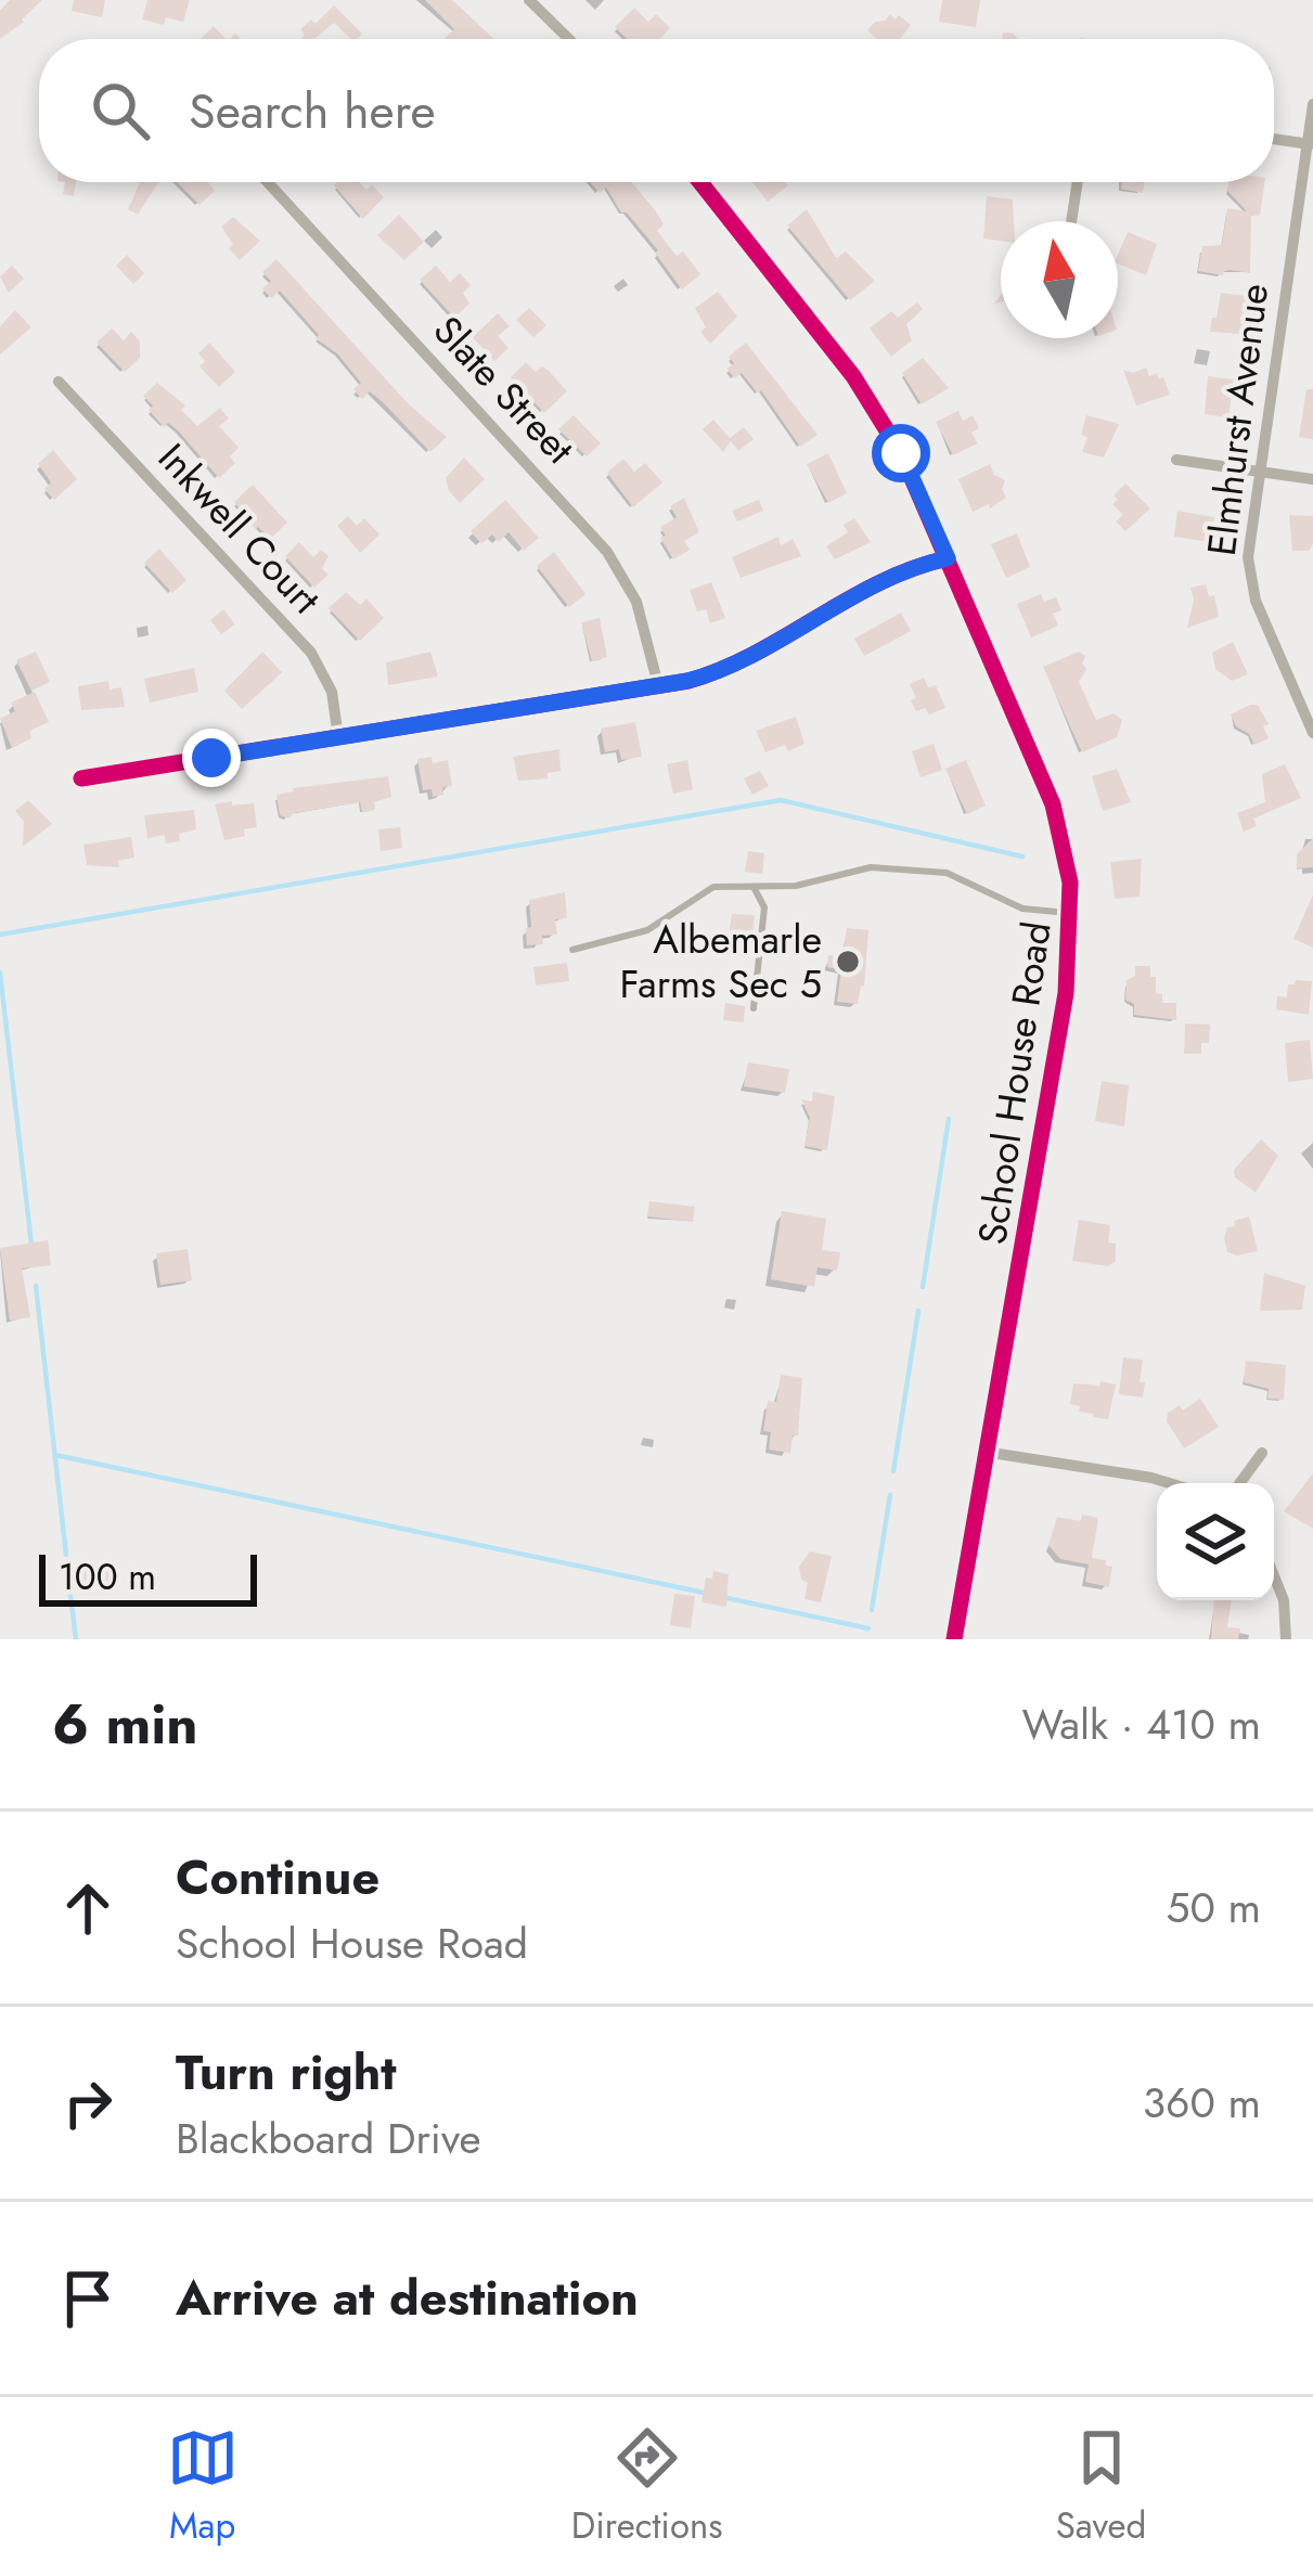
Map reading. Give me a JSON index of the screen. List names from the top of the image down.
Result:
{
  "streets": {
    "street": [
      "Slate Street",
      "Elmhurst Avenue",
      "Inkwell Court",
      "School House Road"
    ]
  },
  "places": ["Albemarle Farms Sec 5"],
  "scale_bar": "100 m",
  "north": "top",
  "page": {
    "search": "Search here",
    "scale": "100 m",
    "heading": ["6 min", "Walk · 410 m"],
    "list": [
      ["Continue", "School House Road", "50 m"],
      ["Turn right", "Blackboard Drive", "360 m"],
      "Arrive at destination"
    ],
    "nav": ["Map", "Directions", "Saved"]
  }
}
